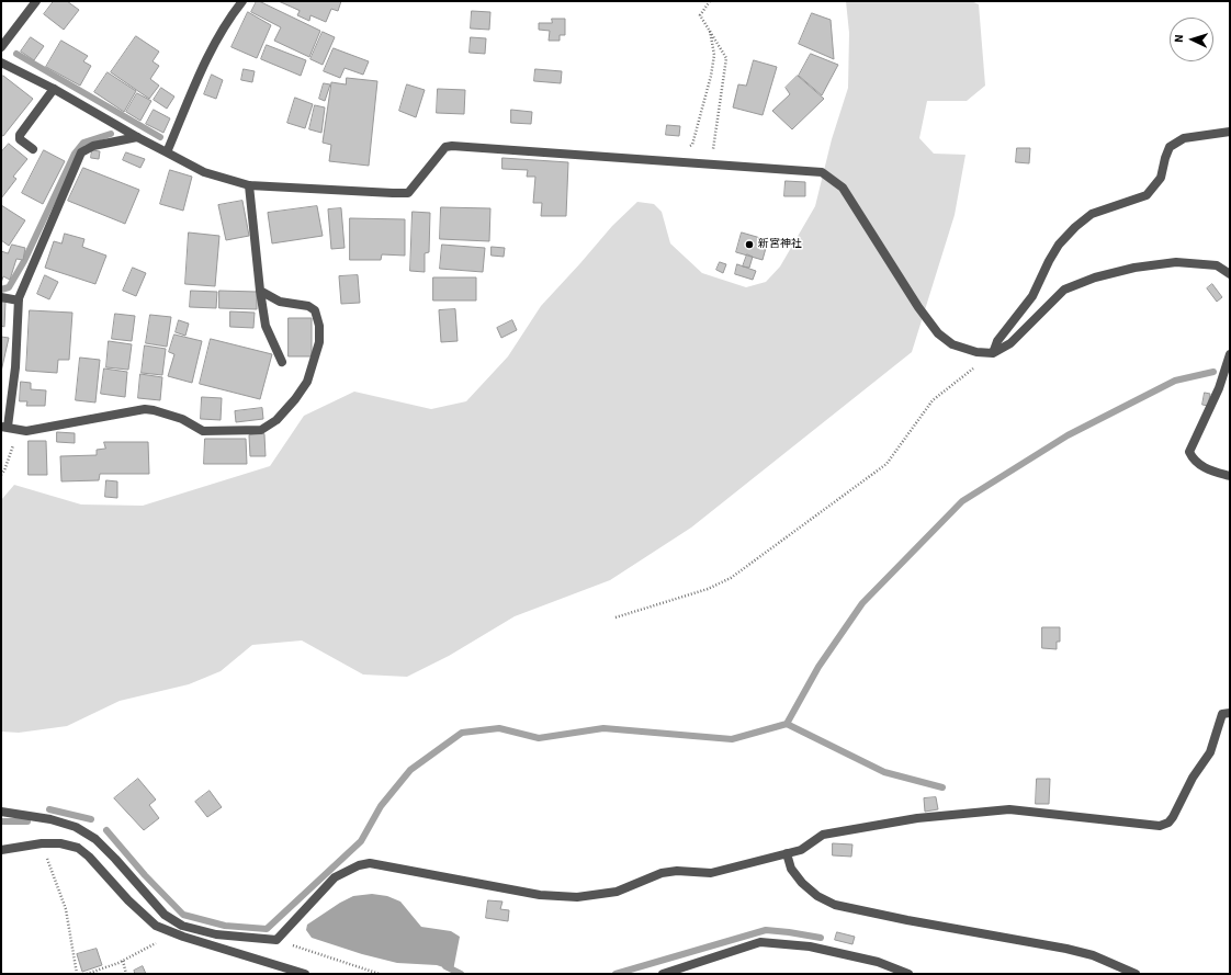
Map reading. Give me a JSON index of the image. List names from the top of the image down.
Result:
{
  "places": ["新宮神社"],
  "north": "left"
}
